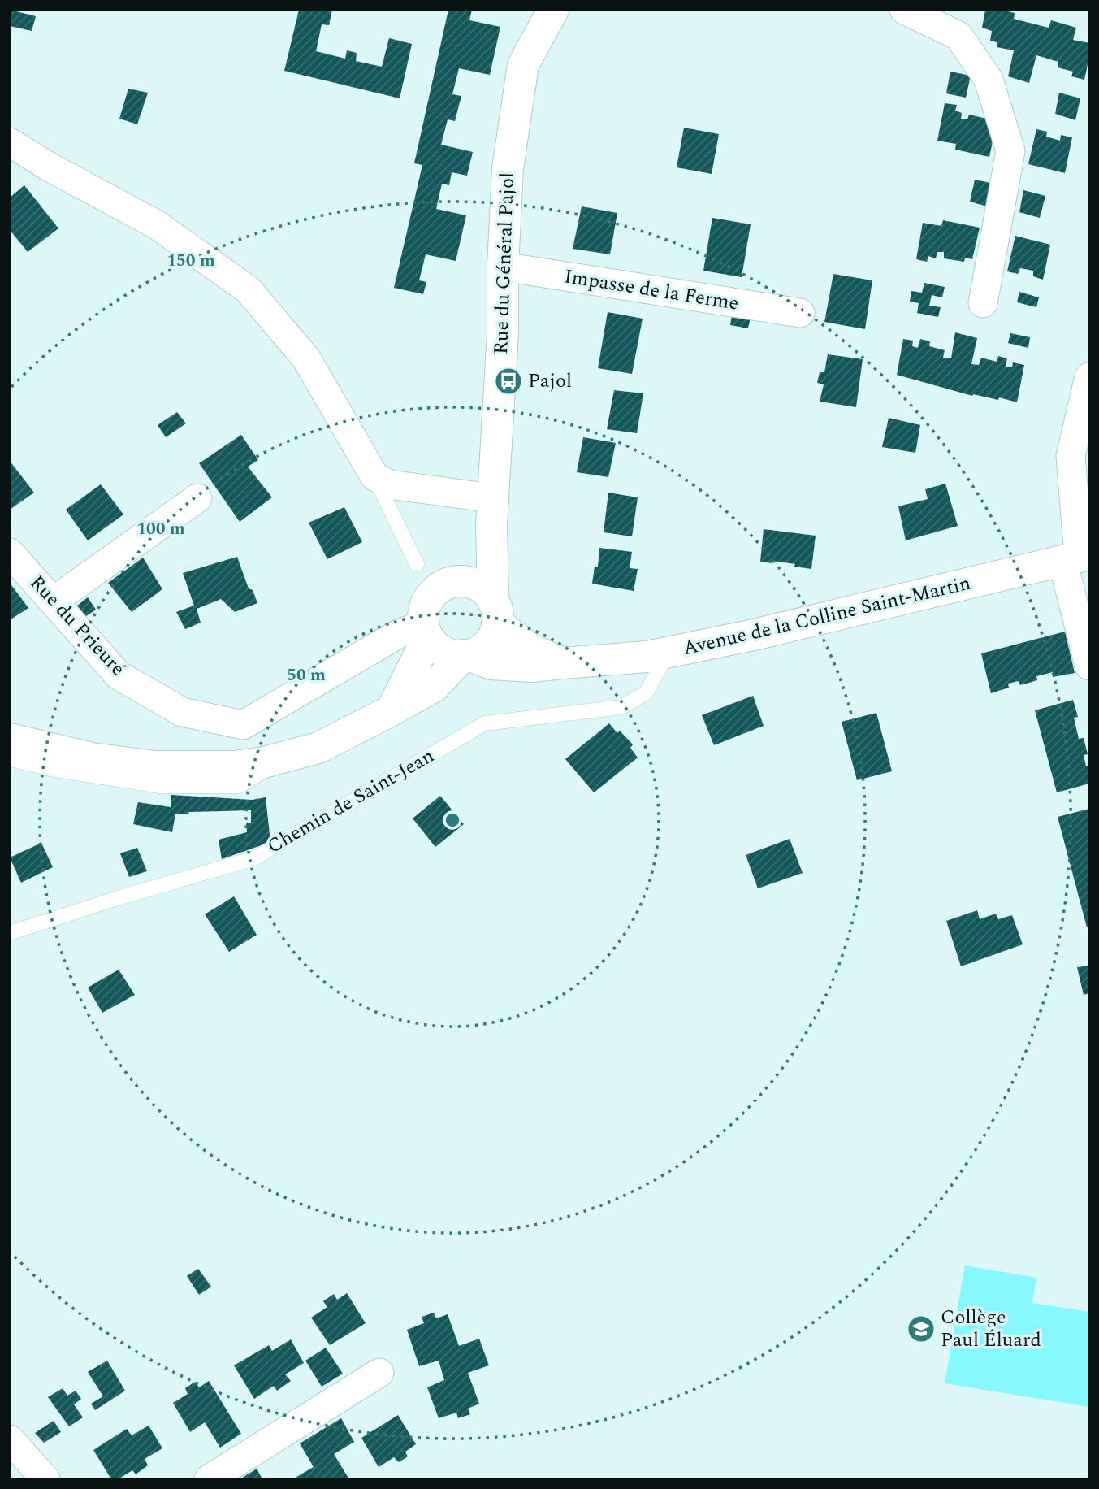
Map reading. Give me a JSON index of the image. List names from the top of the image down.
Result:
{
  "streets": {
    "street": [
      "Rue du Général Pajol",
      "Impasse de la Ferme",
      "Avenue de la Colline Saint-Martin",
      "Rue du Prieuré"
    ],
    "lane": ["Chemin de Saint-Jean"]
  },
  "crossings": [
    ["Rue du Général Pajol", "Impasse de la Ferme"],
    ["Rue du Général Pajol", "Avenue de la Colline Saint-Martin"],
    ["Rue du Général Pajol", "Rue du Prieuré"],
    ["Avenue de la Colline Saint-Martin", "Rue du Prieuré"],
    ["Avenue de la Colline Saint-Martin", "Chemin de Saint-Jean"]
  ],
  "places": {
    "bus stop": ["Pajol"],
    "school or university": ["Collège Paul Éluard"]
  },
  "rings": ["150 m", "100 m", "50 m"]
}
